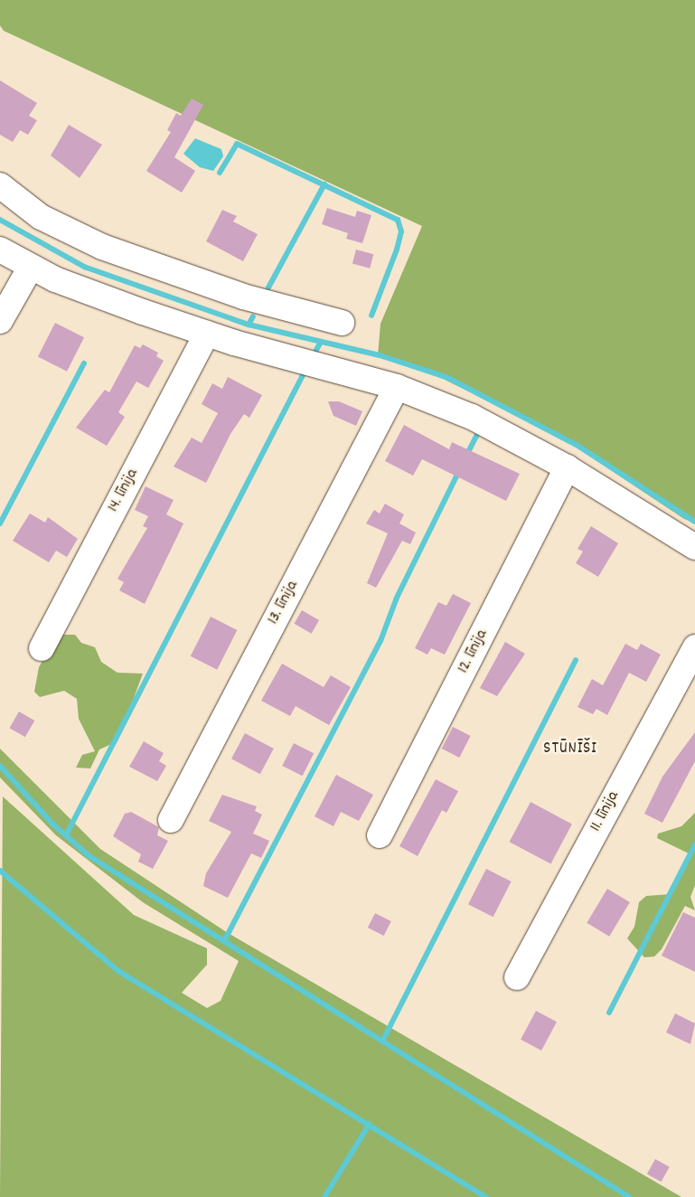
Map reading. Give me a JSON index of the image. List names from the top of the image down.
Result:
{
  "streets": {
    "street": [
      "14. līnija",
      "13. līnija",
      "12. līnija",
      "11. līnija"
    ]
  },
  "districts": ["STŪNĪŠI"]
}
